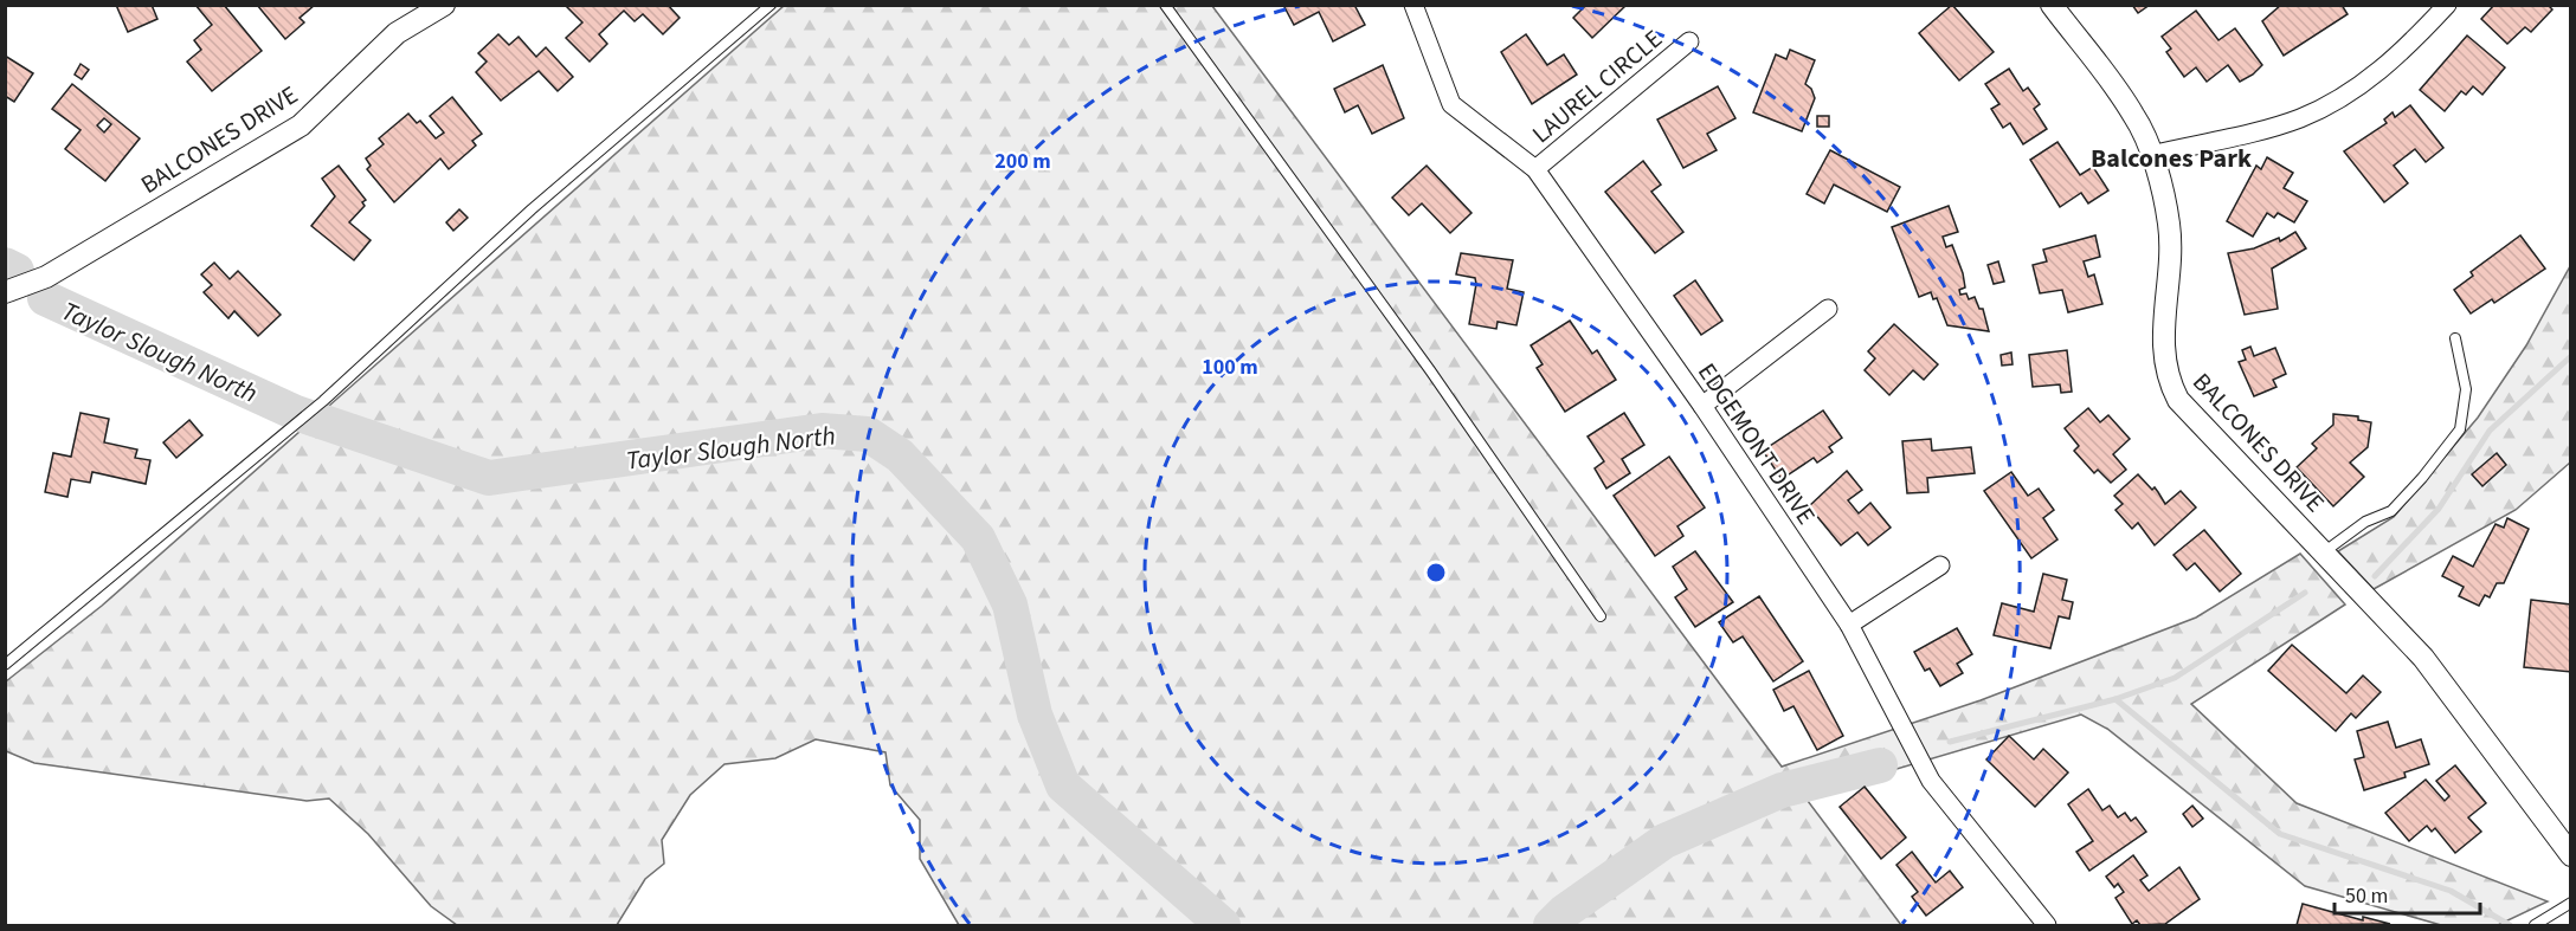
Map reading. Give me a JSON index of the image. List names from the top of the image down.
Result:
{
  "streets": {
    "street": ["LAUREL CIRCLE", "BALCONES DRIVE", "EDGEMONT DRIVE"]
  },
  "crossings": [
    ["LAUREL CIRCLE", "EDGEMONT DRIVE"]
  ],
  "districts": ["Balcones Park"],
  "water": ["Taylor Slough North"],
  "scale_bar": "50 m",
  "rings": ["200 m", "100 m"]
}
